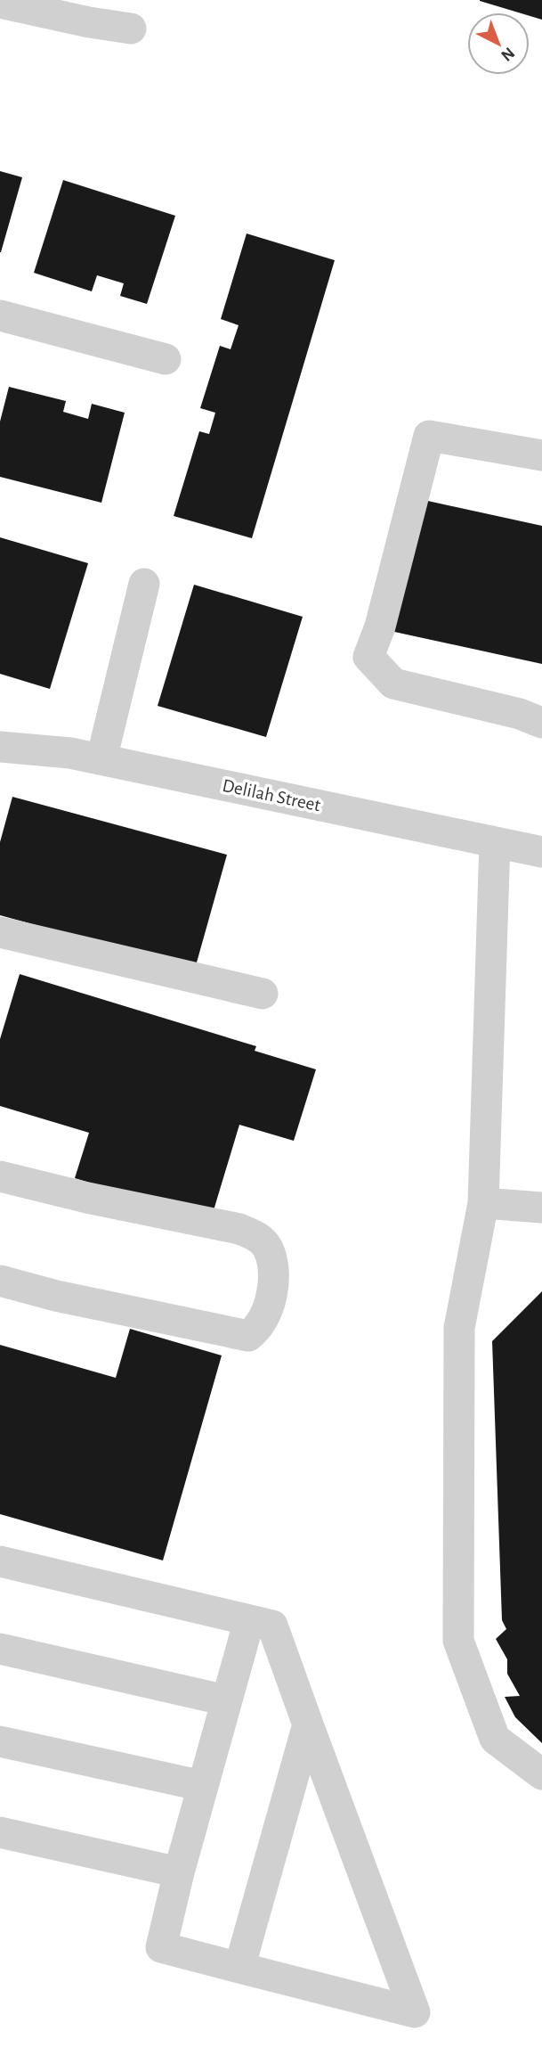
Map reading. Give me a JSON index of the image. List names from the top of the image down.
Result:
{
  "streets": {
    "street": ["Delilah Street"]
  },
  "north": "bottom right"
}
